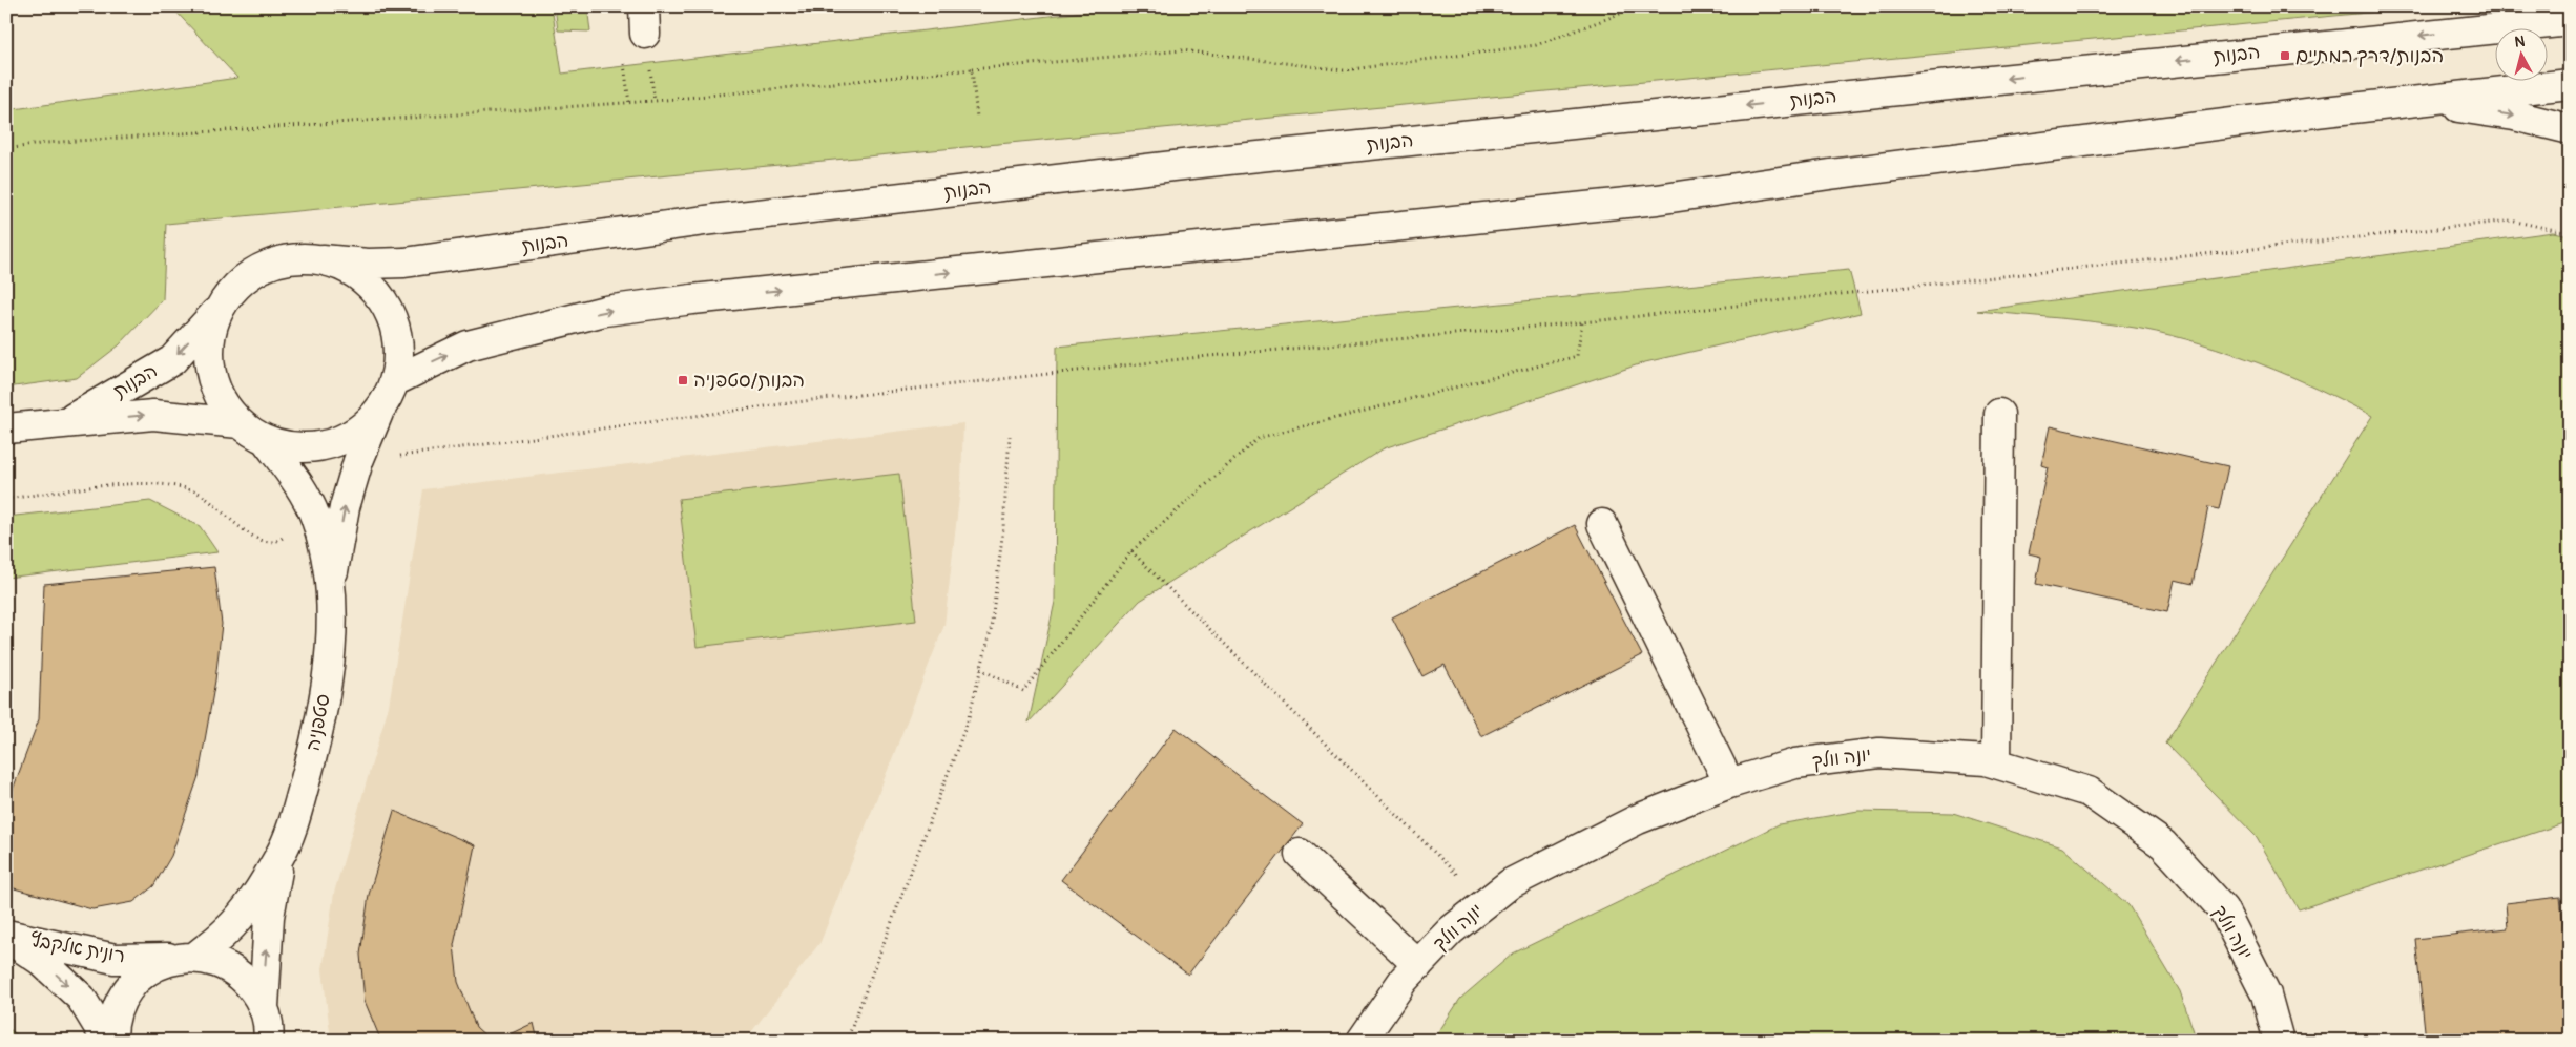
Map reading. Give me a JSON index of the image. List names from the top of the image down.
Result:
{
  "streets": {
    "street": [
      "הבנות",
      "סטפניה",
      "יונה וולך",
      "רונית אלקבץ"
    ]
  },
  "crossings": [
    ["הבנות", "סטפניה"],
    ["סטפניה", "רונית אלקבץ"]
  ],
  "places": {
    "transit": ["הבנות/דרך רמתיים", "הבנות/סטפניה"]
  },
  "north": "top"
}
